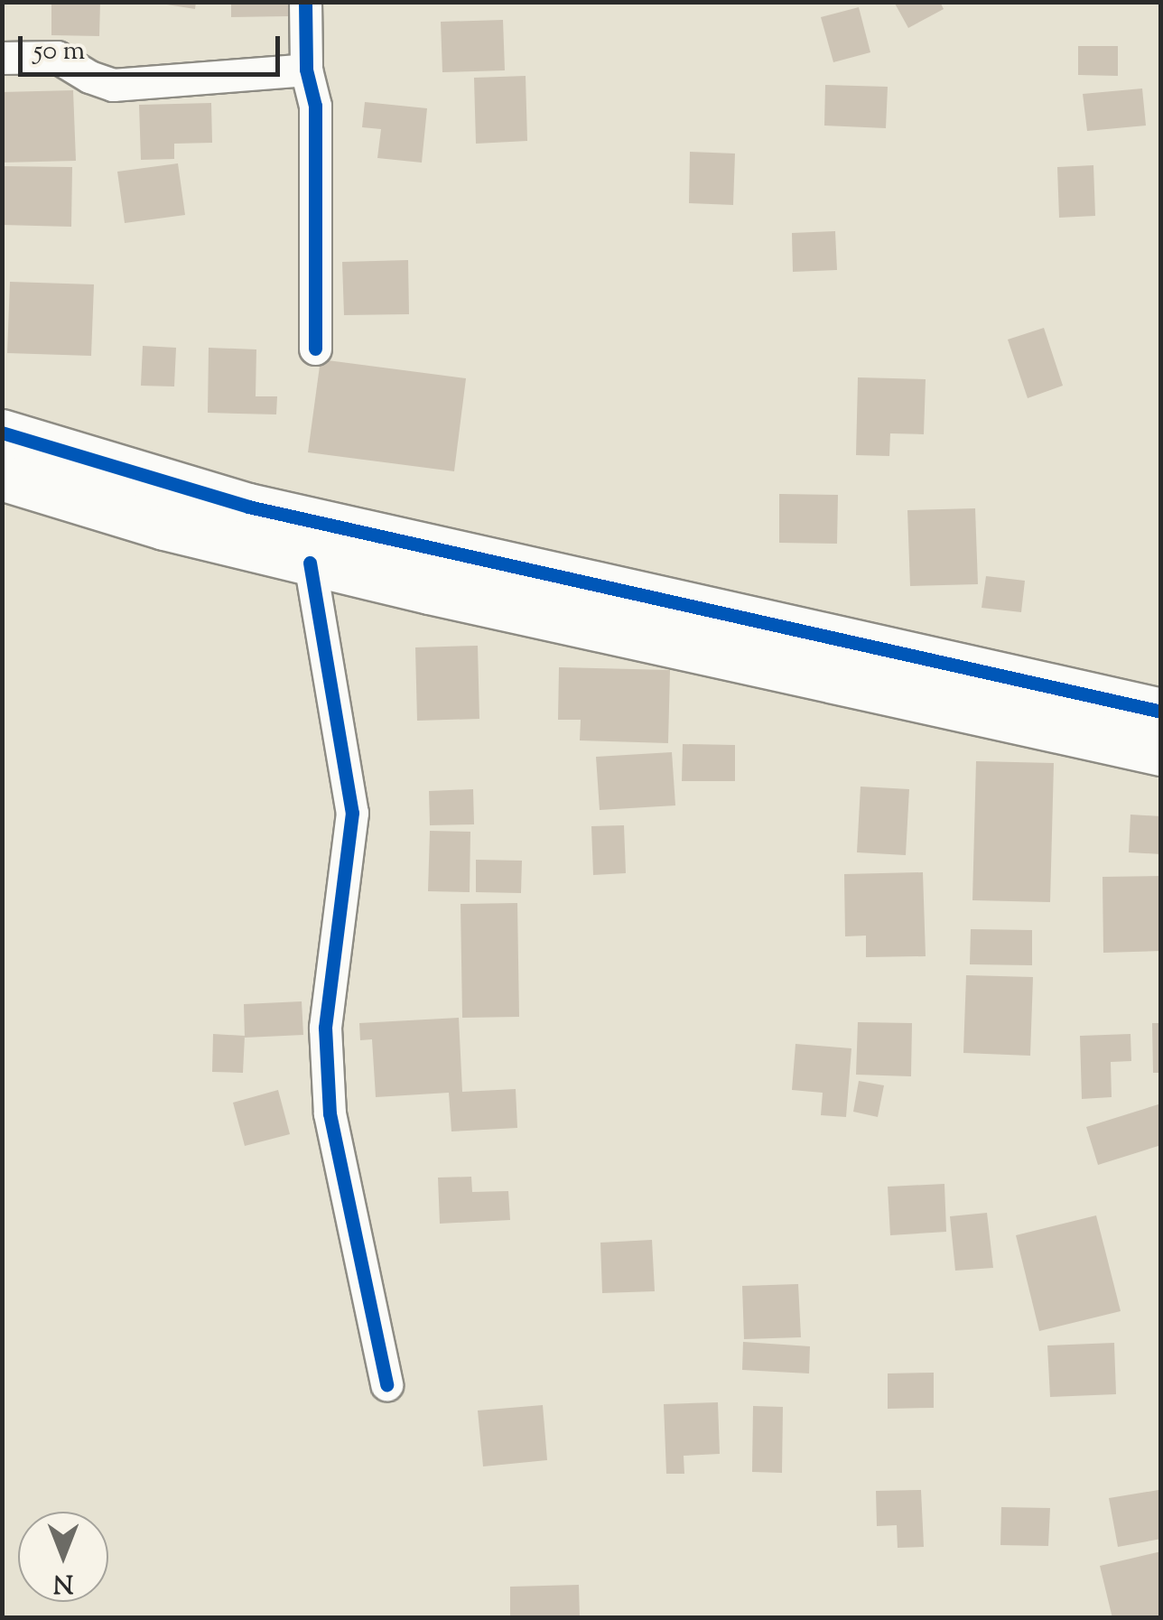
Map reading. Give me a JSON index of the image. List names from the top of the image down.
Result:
{
  "scale_bar": "50 m",
  "north": "bottom"
}
